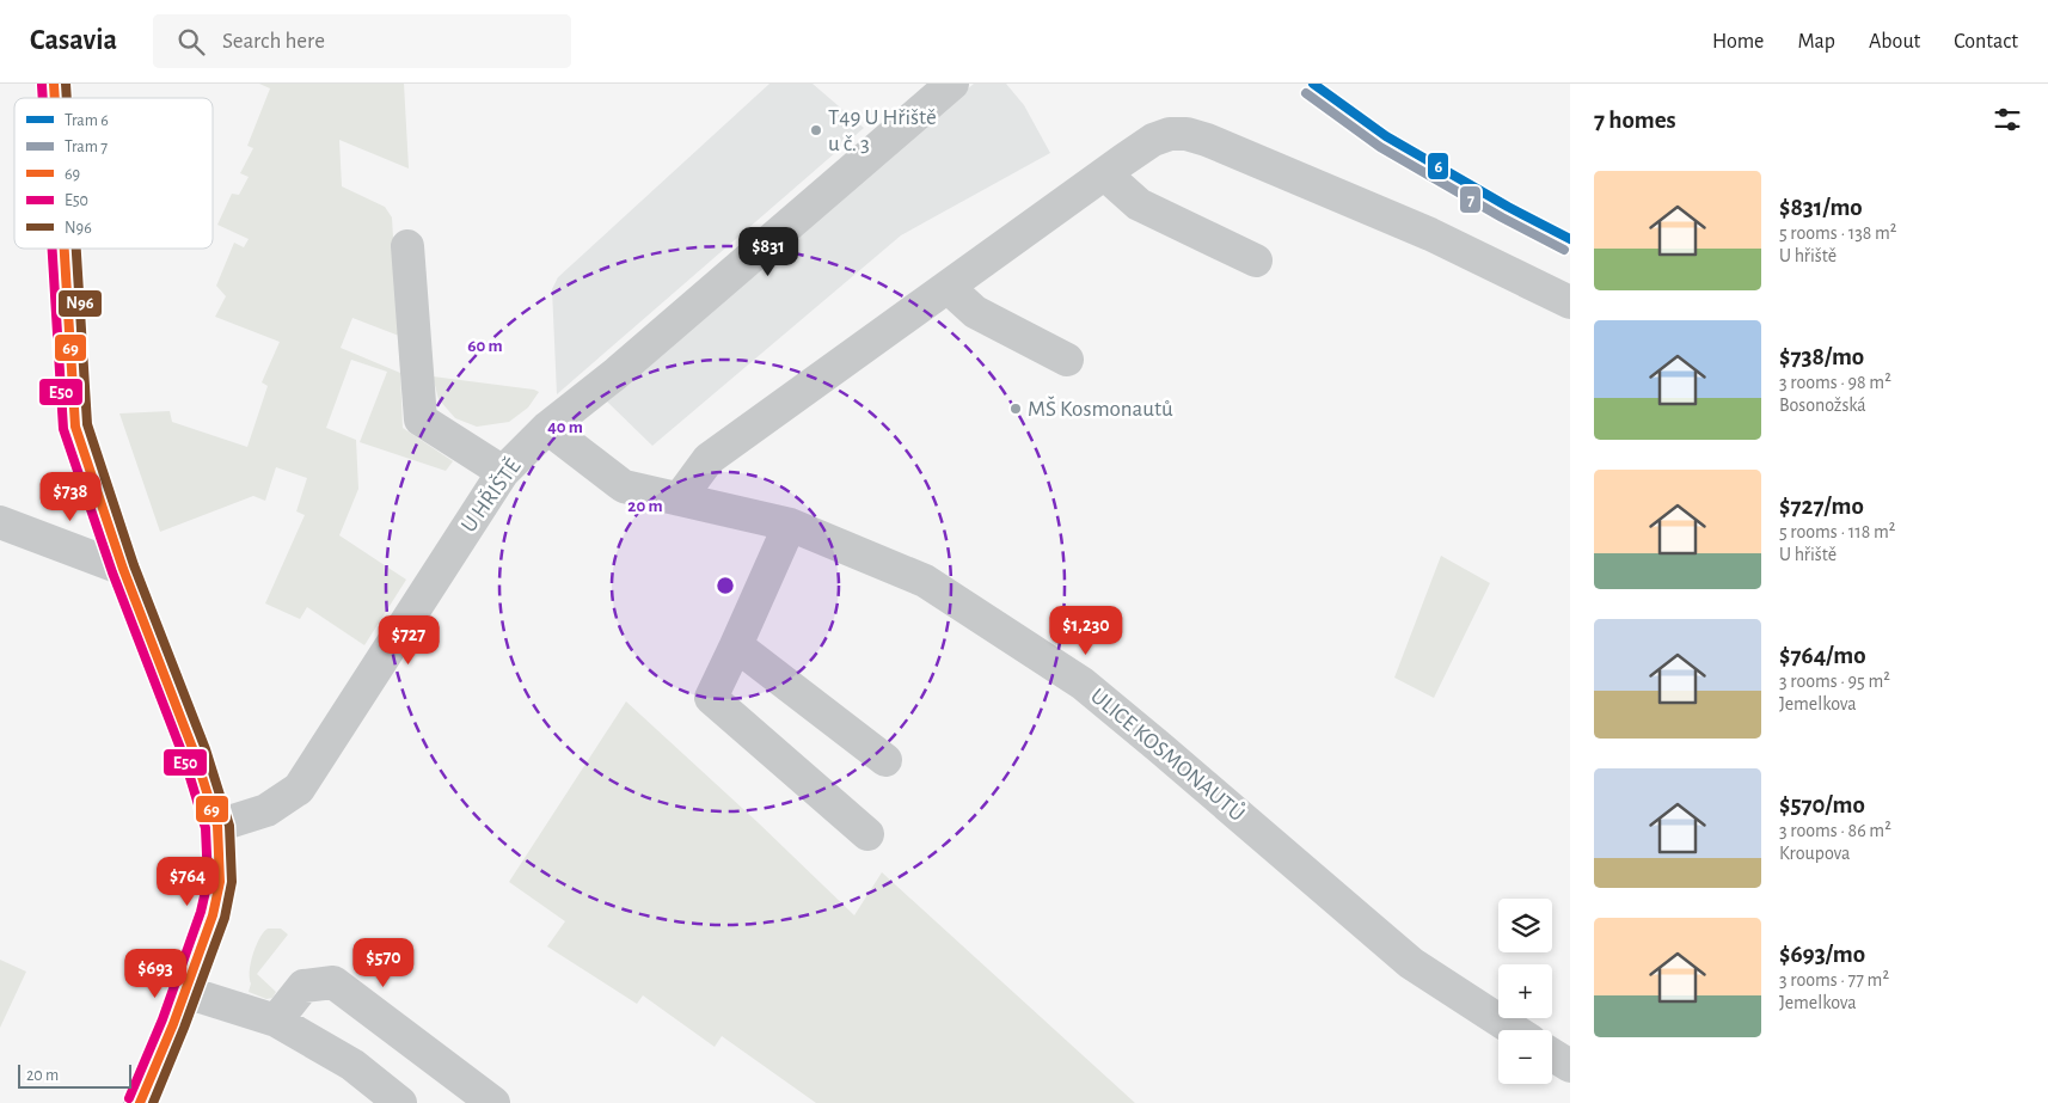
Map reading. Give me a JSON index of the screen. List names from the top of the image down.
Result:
{
  "streets": {
    "street": ["U HŘIŠTĚ", "ULICE KOSMONAUTŮ"]
  },
  "crossings": [
    ["U HŘIŠTĚ", "ULICE KOSMONAUTŮ"]
  ],
  "places": ["T49 U Hřiště u č. 3", "MŠ Kosmonautů"],
  "lines": [
    "tram line 6",
    "transit line 69",
    "transit line N96",
    "transit line E50",
    "tram line 7"
  ],
  "legend": [
    "Tram 6",
    "Tram 7",
    "69",
    "E50",
    "N96"
  ],
  "scale_bar": "20 m",
  "page": {
    "header": "Casavia",
    "search": "Search here",
    "nav": [
      "Home",
      "Map",
      "About",
      "Contact"
    ],
    "heading": "7 homes",
    "list": [
      {
        "name": "$831/mo",
        "note": "5 rooms · 138 m² · U hřiště"
      },
      {
        "name": "$738/mo",
        "note": "3 rooms · 98 m² · Bosonožská"
      },
      {
        "name": "$727/mo",
        "note": "5 rooms · 118 m² · U hřiště"
      },
      {
        "name": "$764/mo",
        "note": "3 rooms · 95 m² · Jemelkova"
      },
      {
        "name": "$570/mo",
        "note": "3 rooms · 86 m² · Kroupova"
      },
      {
        "name": "$693/mo",
        "note": "3 rooms · 77 m² · Jemelkova"
      }
    ],
    "price": [
      "$831",
      "$738",
      "$1,230",
      "$727",
      "$764",
      "$570",
      "$693"
    ],
    "map_buttons": ["+", "−"],
    "scale": "20 m"
  },
  "rings": ["60 m", "40 m", "20 m"]
}
